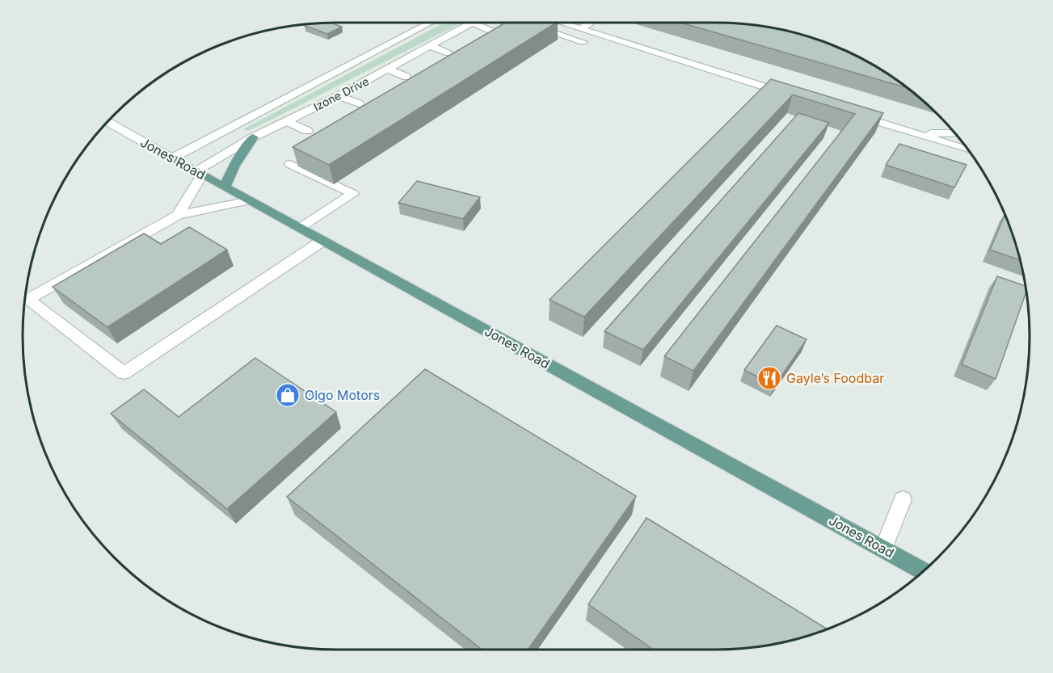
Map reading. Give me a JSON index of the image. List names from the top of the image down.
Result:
{
  "streets": {
    "main road": ["Jones Road"],
    "street": ["Izone Drive"]
  },
  "crossings": [
    ["Izone Drive", "Jones Road"]
  ],
  "places": {
    "restaurant": ["Gayle’s Foodbar"],
    "shop": ["Olgo Motors"]
  }
}
